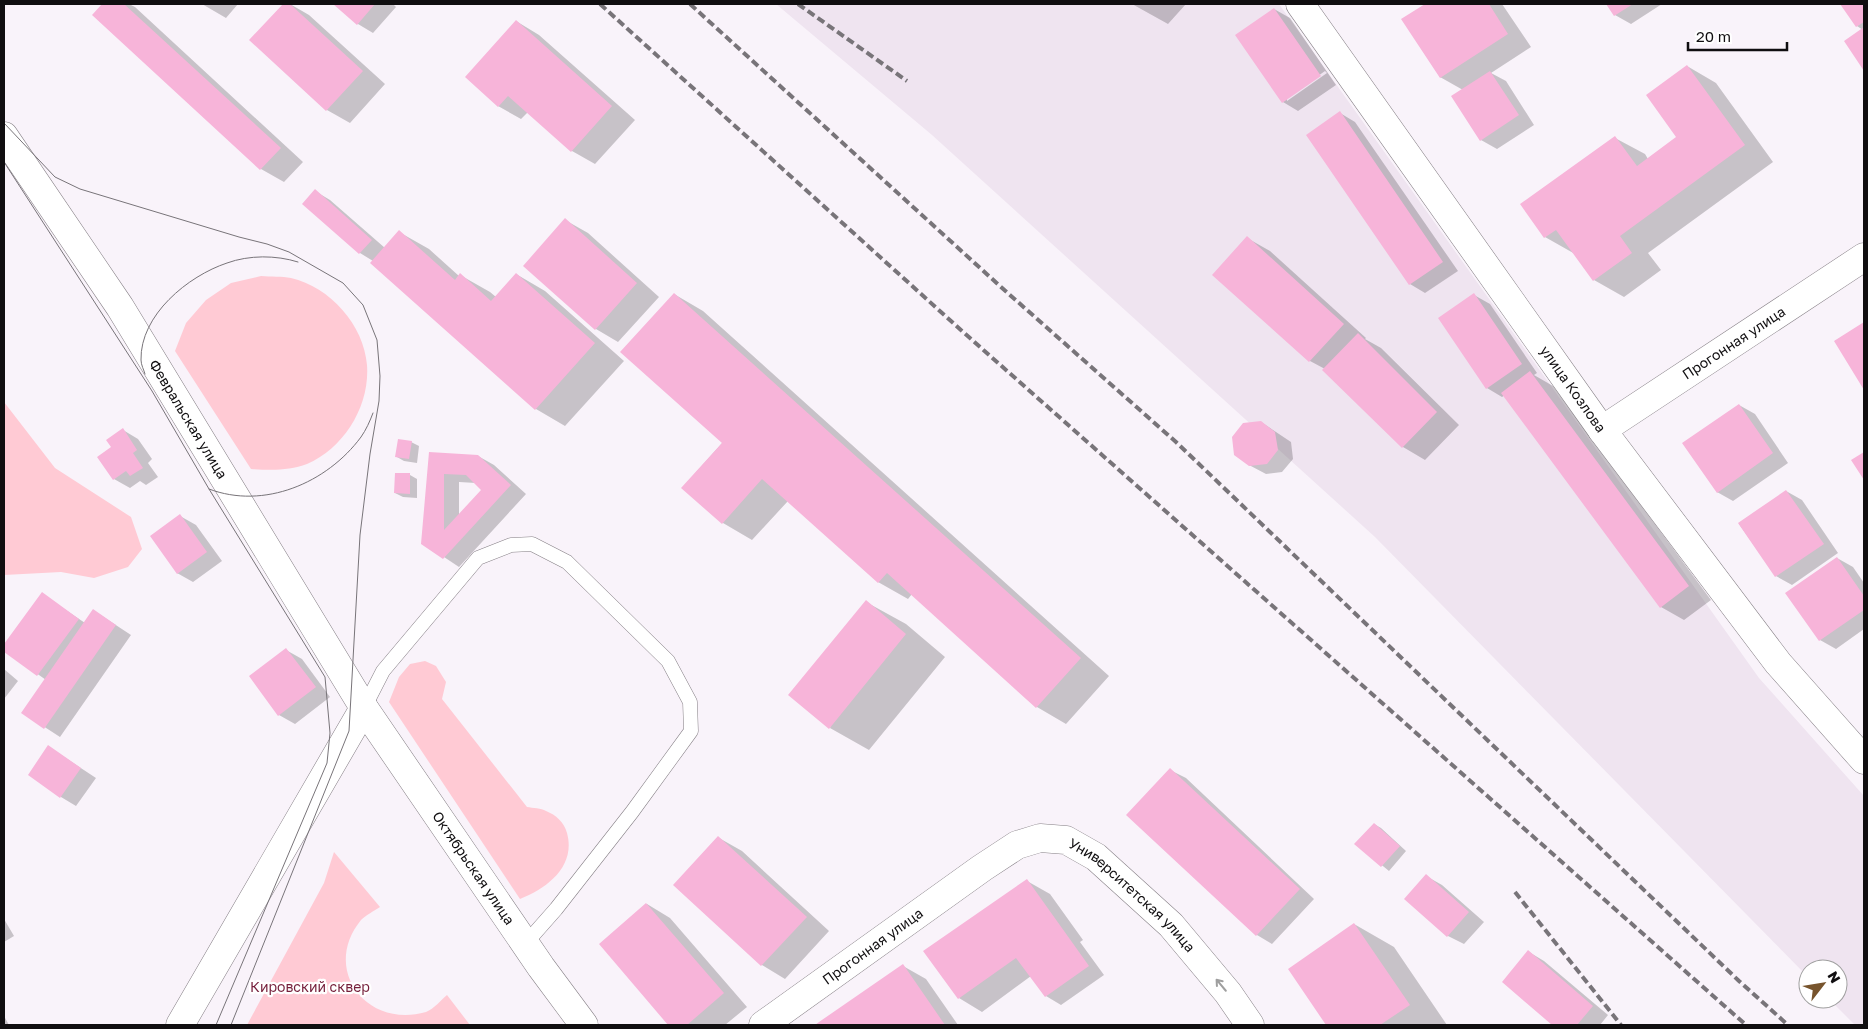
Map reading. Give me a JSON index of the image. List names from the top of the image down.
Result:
{
  "streets": {
    "street": [
      "Прогонная улица",
      "улица Козлова",
      "Февральская улица",
      "Октябрьская улица",
      "Университетская улица"
    ]
  },
  "crossings": [
    ["Прогонная улица", "улица Козлова"],
    ["Прогонная улица", "Университетская улица"],
    ["Февральская улица", "Октябрьская улица"]
  ],
  "one_way": ["Университетская улица"],
  "parks": ["Кировский сквер"],
  "scale_bar": "20 m",
  "north": "top right"
}
